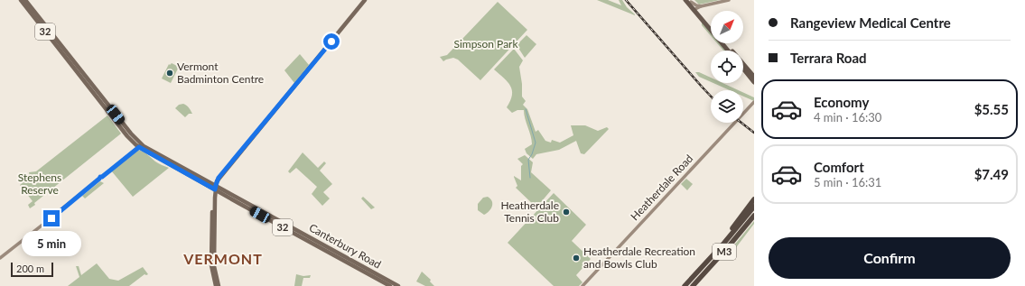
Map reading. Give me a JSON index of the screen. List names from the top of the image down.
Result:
{
  "streets": {
    "highway": ["M3"],
    "main road": ["32", "Heatherdale Road", "Canterbury Road"]
  },
  "districts": ["VERMONT"],
  "parks": ["Simpson Park", "Stephens Reserve"],
  "places": ["Vermont Badminton Centre", "Heatherdale Tennis Club", "Heatherdale Recreation and Bowls Club"],
  "scale_bar": "200 m",
  "north": "top right",
  "page": {
    "banner": ["Rangeview Medical Centre", "Terrara Road"],
    "list": [
      {
        "name": "Economy",
        "note": "4 min · 16:30",
        "value": "$5.55"
      },
      {
        "name": "Comfort",
        "note": "5 min · 16:31",
        "value": "$7.49"
      }
    ],
    "buttons": "Confirm",
    "bubble": "5 min",
    "scale": "200 m"
  }
}
